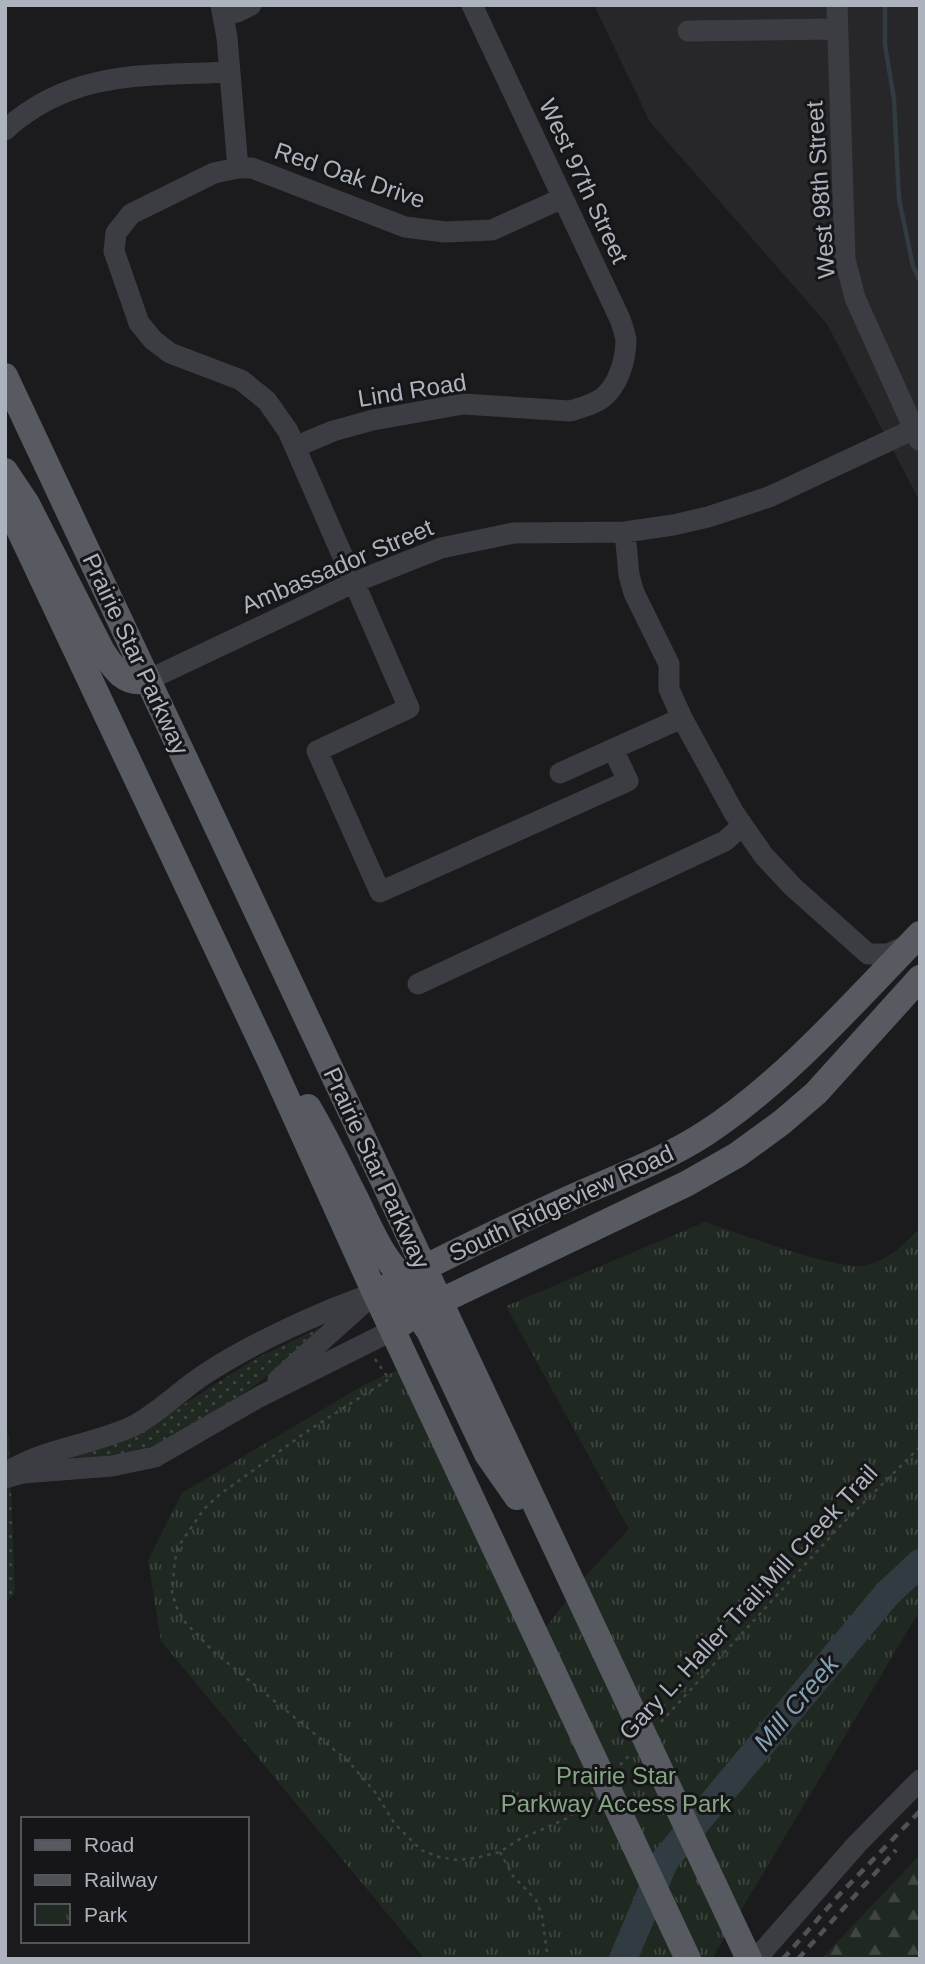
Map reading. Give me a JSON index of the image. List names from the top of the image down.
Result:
{
  "streets": {
    "main road": ["Prairie Star Parkway", "South Ridgeview Road"],
    "street": [
      "Red Oak Drive",
      "West 97th Street",
      "West 98th Street",
      "Lind Road",
      "Ambassador Street"
    ],
    "path": ["Gary L. Haller Trail;Mill Creek Trail"]
  },
  "crossings": [
    ["Red Oak Drive", "West 97th Street"],
    ["West 97th Street", "Lind Road"],
    ["West 98th Street", "Ambassador Street"],
    ["Ambassador Street", "Prairie Star Parkway"],
    ["Prairie Star Parkway", "South Ridgeview Road"]
  ],
  "water": ["Mill Creek"],
  "parks": ["Prairie Star Parkway Access Park"],
  "legend": ["Road", "Railway", "Park"]
}
